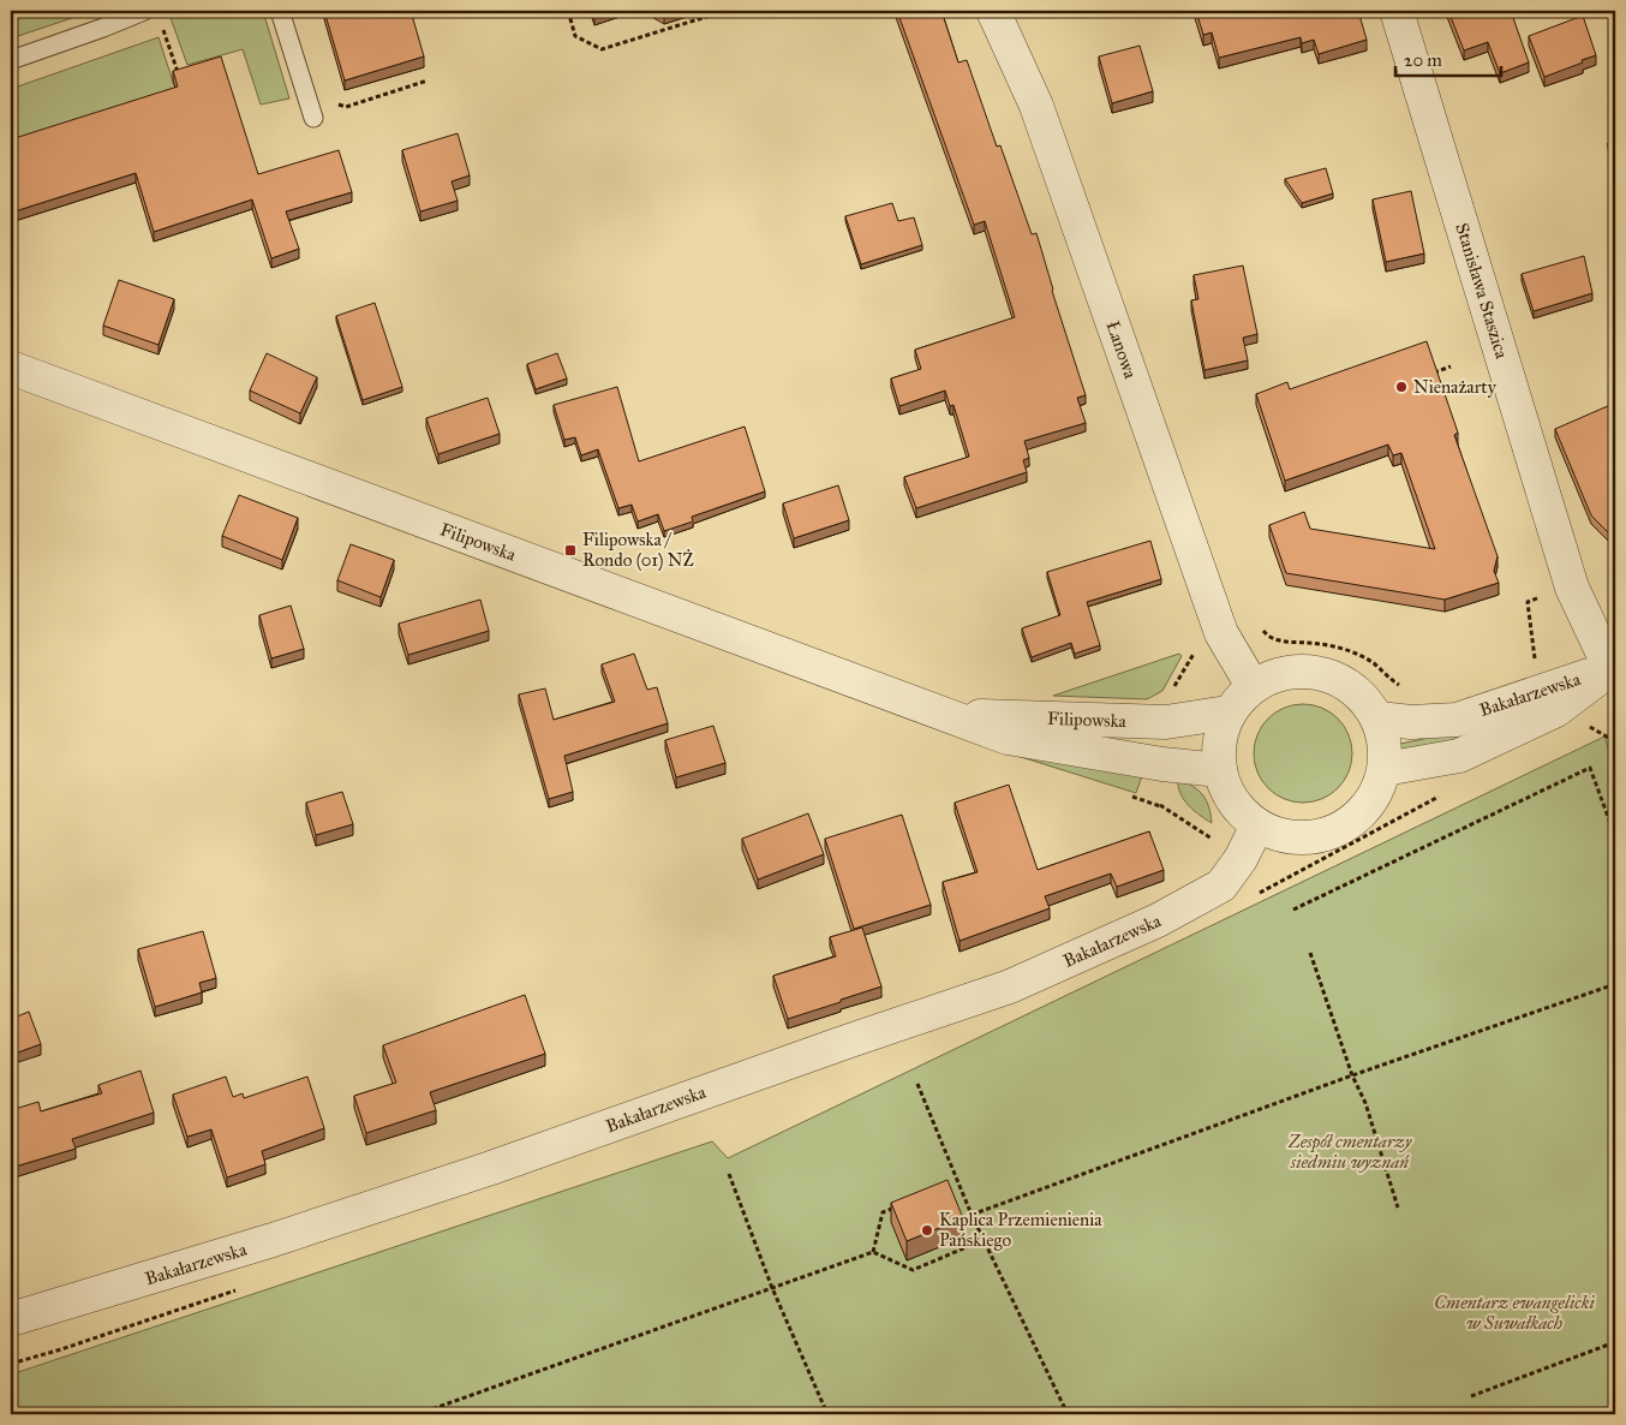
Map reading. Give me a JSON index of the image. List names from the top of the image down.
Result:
{
  "streets": {
    "street": [
      "Stanisława Staszica",
      "Łanowa",
      "Filipowska",
      "Bakałarzewska"
    ]
  },
  "crossings": [
    ["Stanisława Staszica", "Bakałarzewska"],
    ["Łanowa", "Filipowska"],
    ["Łanowa", "Bakałarzewska"],
    ["Filipowska", "Bakałarzewska"]
  ],
  "parks": ["Zespół cmentarzy siedmiu wyznań", "Cmentarz ewangelicki w Suwałkach"],
  "places": {
    "other": ["Nienażarty", "Kaplica Przemienienia Pańskiego"],
    "transit": ["Filipowska / Rondo (01) NŻ"]
  },
  "scale_bar": "20 m"
}
